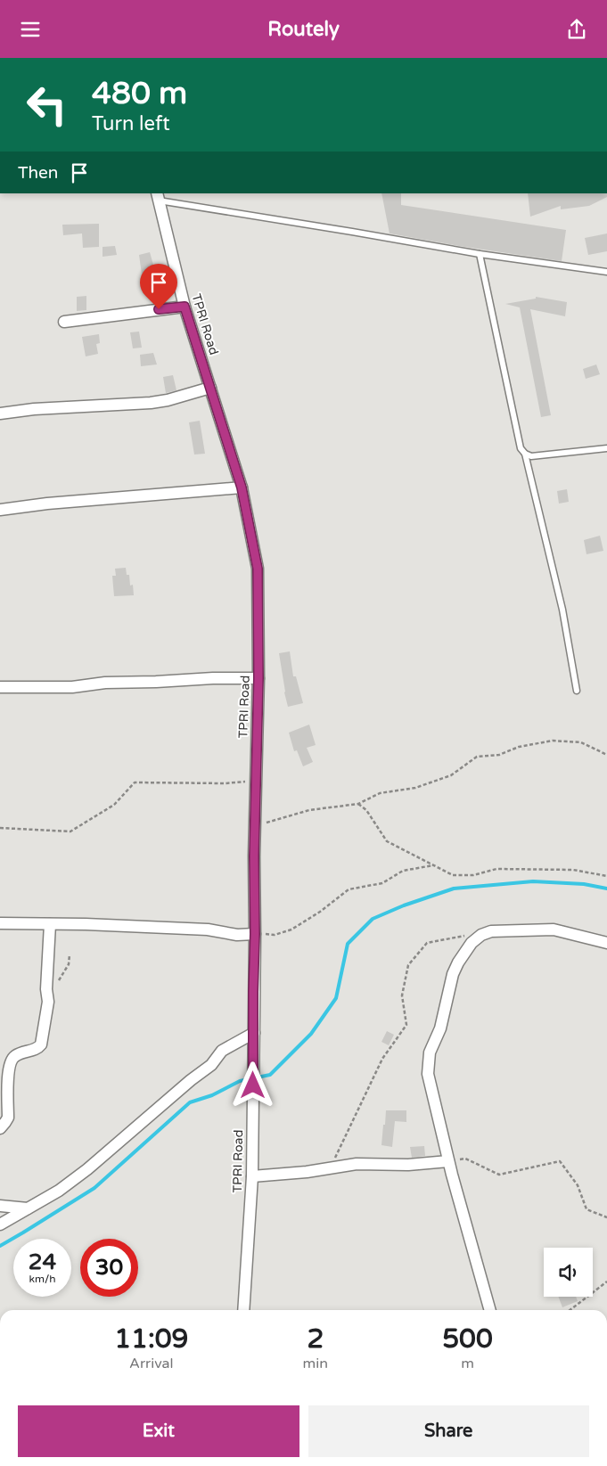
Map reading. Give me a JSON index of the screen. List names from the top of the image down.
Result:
{
  "streets": {
    "street": ["TPRI Road"]
  },
  "page": {
    "header": "Routely",
    "turn": ["480 m", "Turn left"],
    "then": "Then",
    "speed": "24 km/h",
    "limit": "30",
    "eta": [
      "11:09",
      "Arrival",
      "2",
      "min",
      "500",
      "m"
    ],
    "buttons": ["Exit", "Share"]
  }
}
